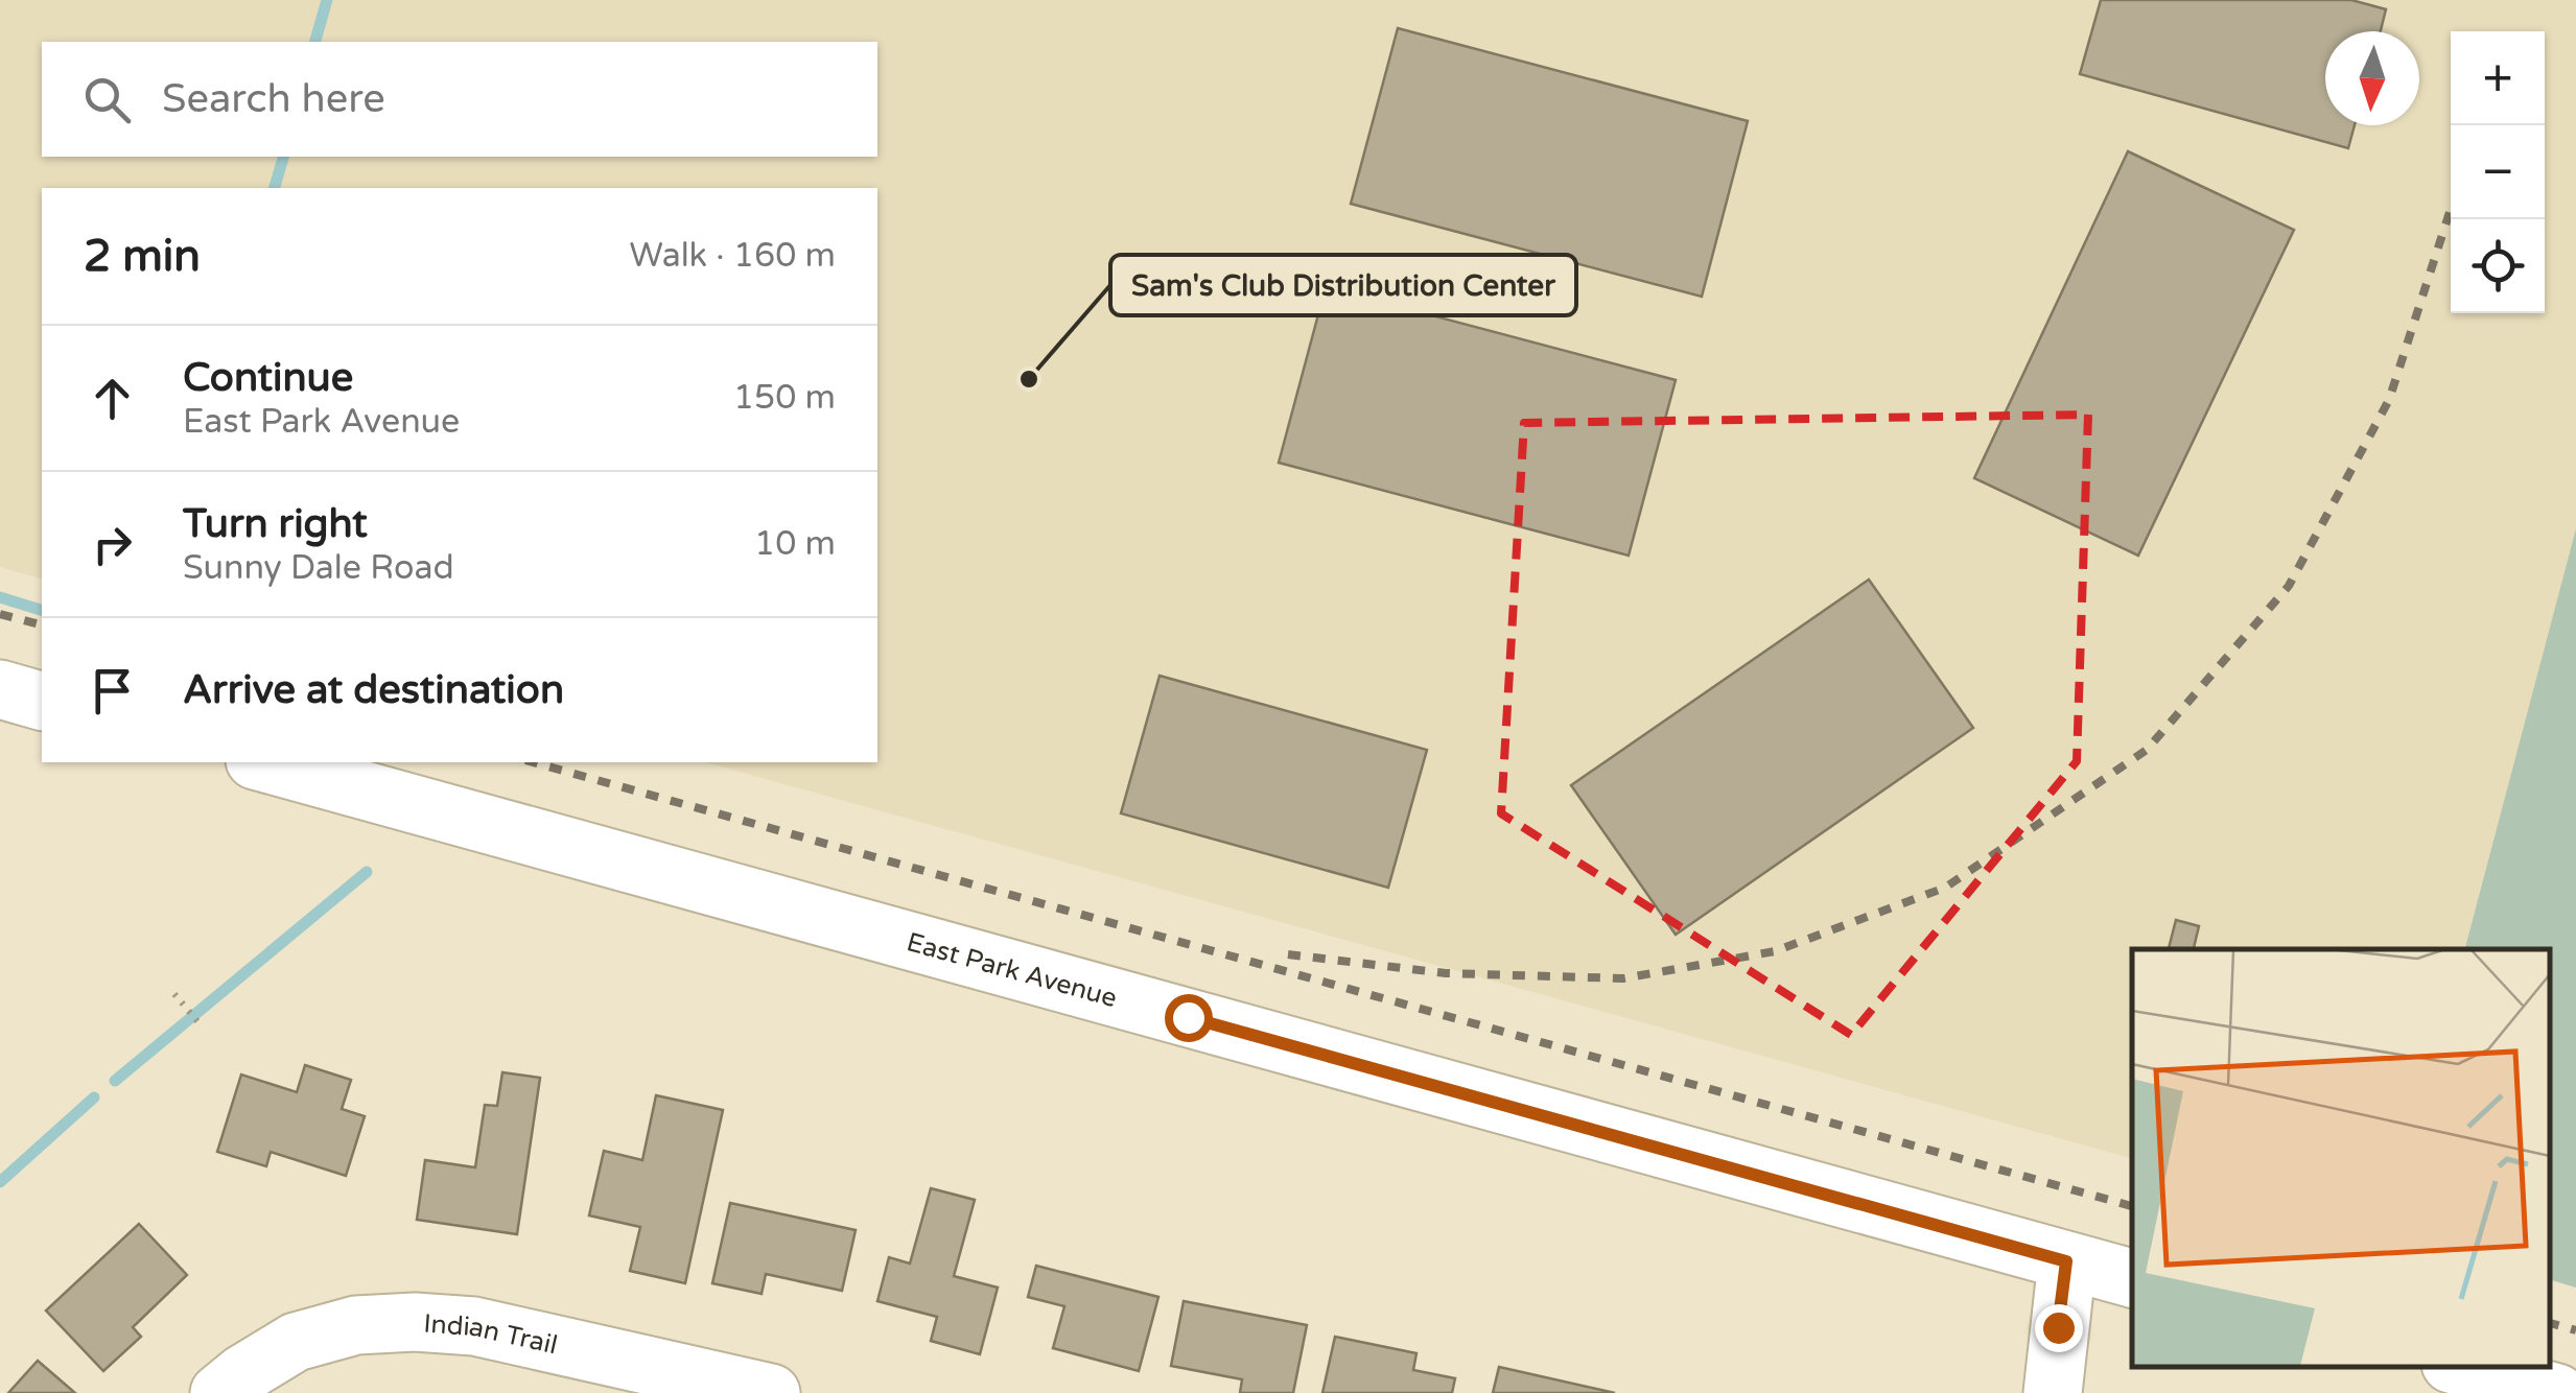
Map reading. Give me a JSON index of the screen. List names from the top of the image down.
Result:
{
  "streets": {
    "street": ["East Park Avenue", "Indian Trail"]
  },
  "places": ["Sam's Club Distribution Center"],
  "north": "bottom",
  "page": {
    "map_buttons": ["+", "−"],
    "search": "Search here",
    "heading": ["2 min", "Walk · 160 m"],
    "list": [
      ["Continue", "East Park Avenue", "150 m"],
      ["Turn right", "Sunny Dale Road", "10 m"],
      "Arrive at destination"
    ]
  }
}
